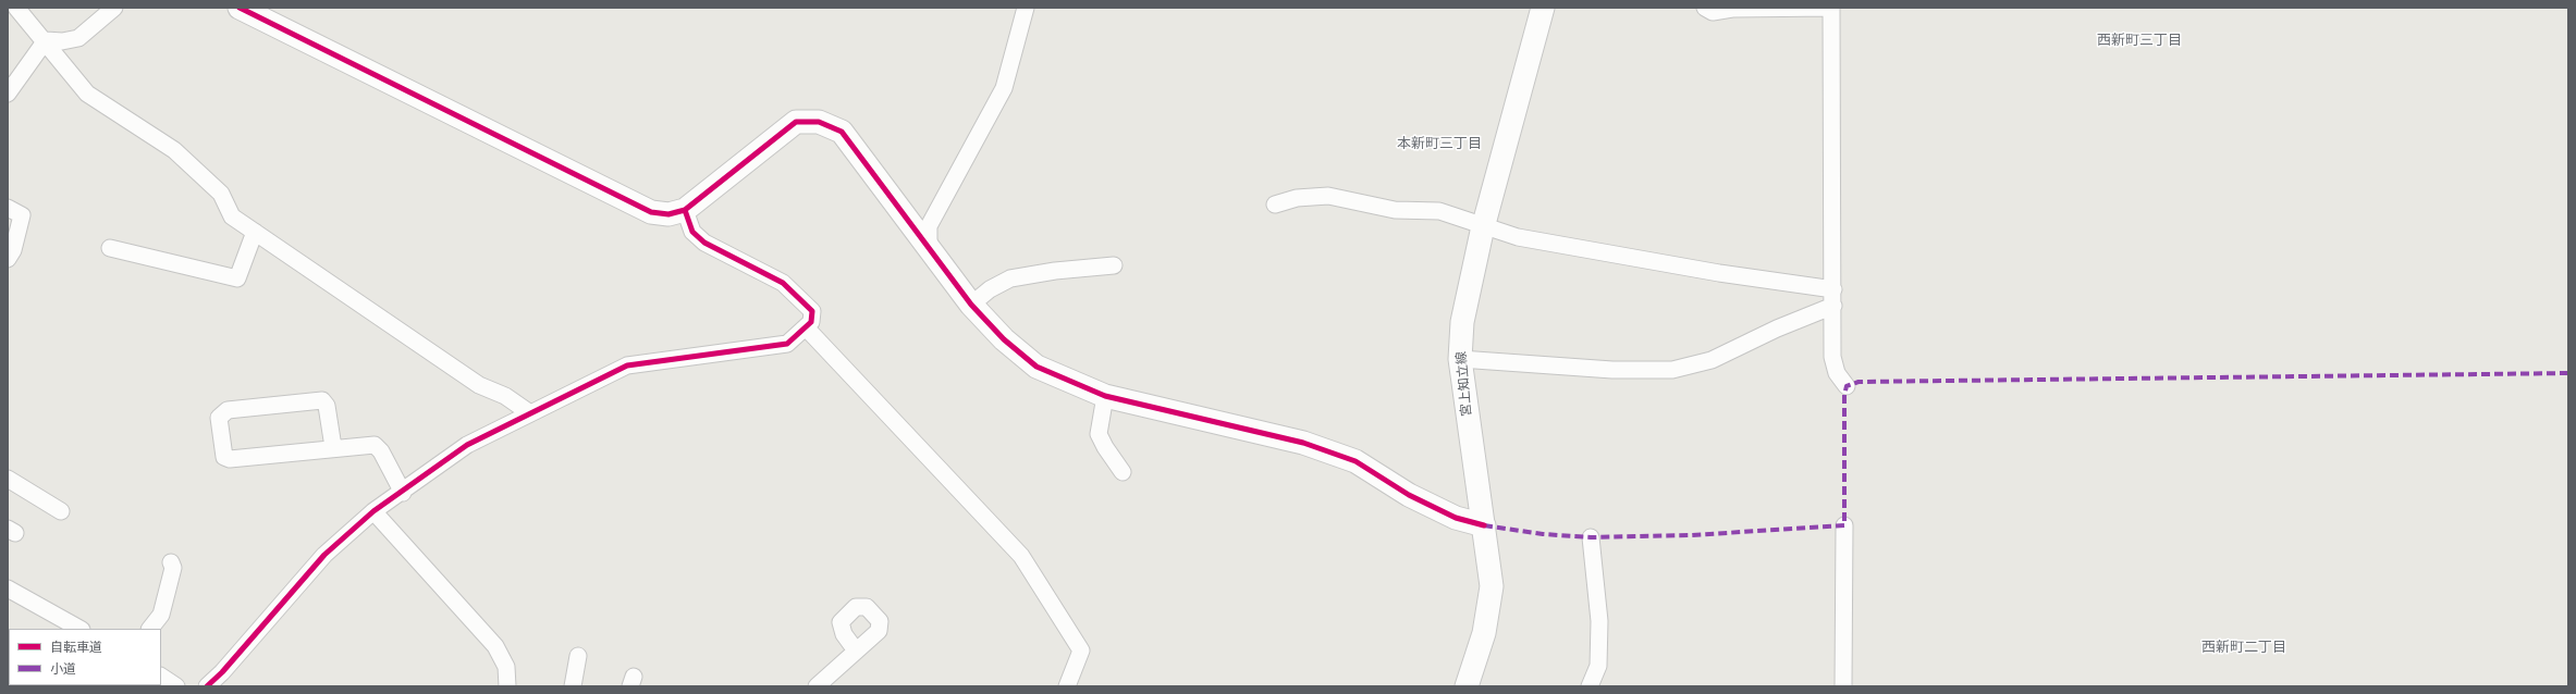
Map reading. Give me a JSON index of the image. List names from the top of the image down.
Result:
{
  "streets": {
    "street": ["宮上知立線"]
  },
  "districts": ["西新町三丁目", "本新町三丁目", "西新町二丁目"],
  "legend": ["自転車道", "小道"]
}
